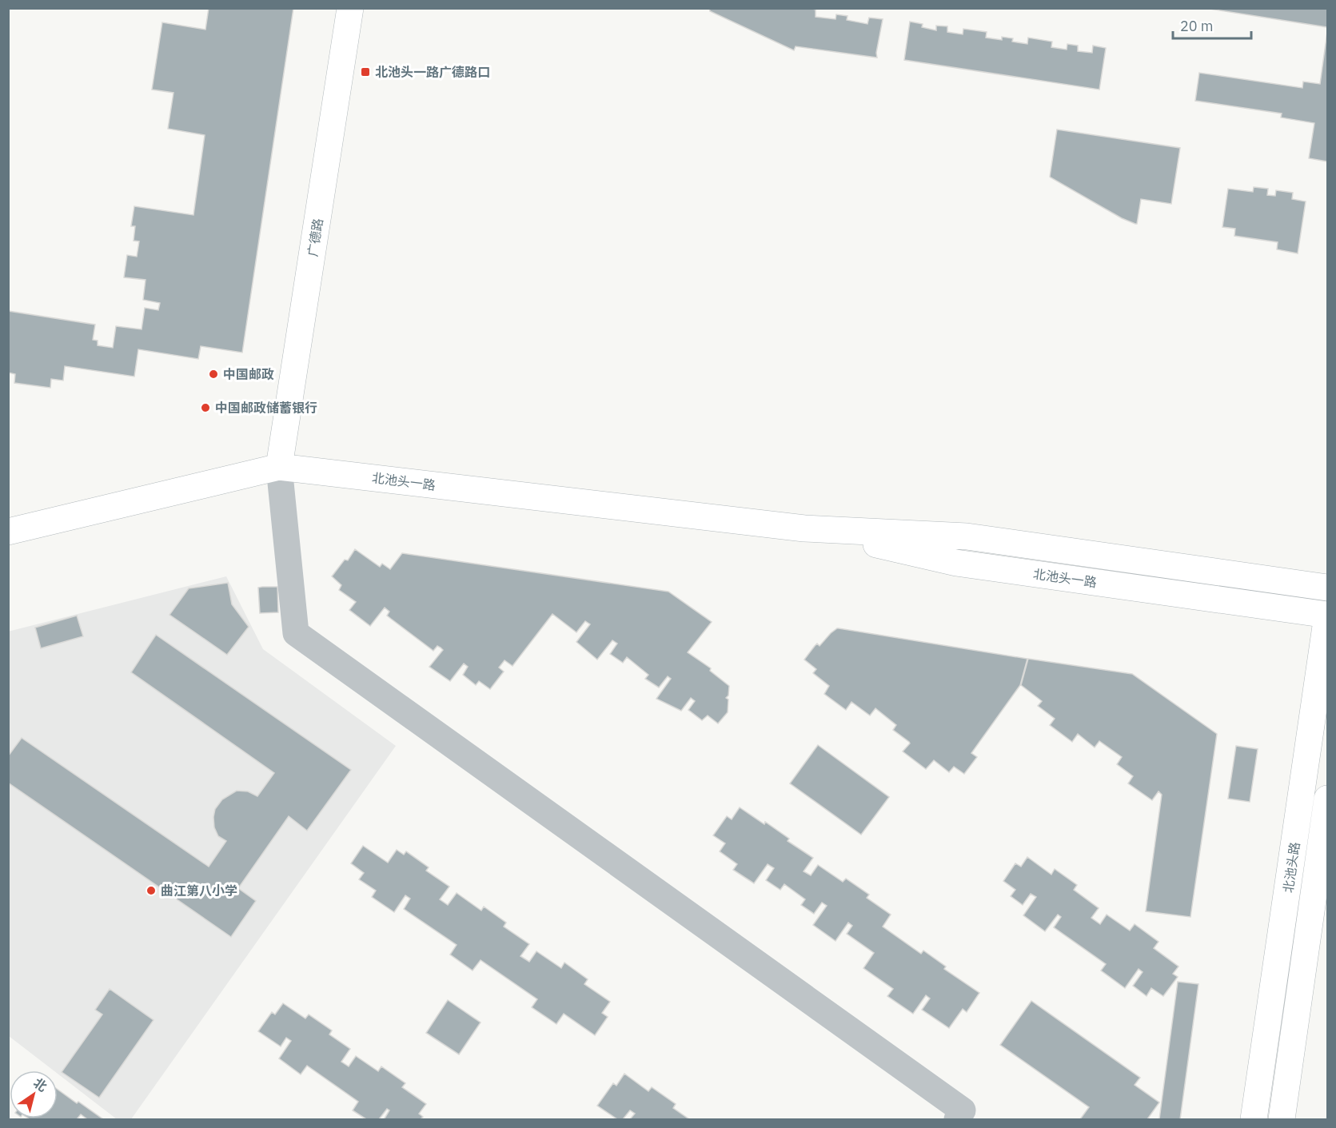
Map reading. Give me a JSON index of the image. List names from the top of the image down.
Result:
{
  "streets": {
    "street": ["广德路", "北池头一路", "北池头路"]
  },
  "crossings": [
    ["广德路", "北池头一路"],
    ["北池头一路", "北池头路"]
  ],
  "places": {
    "transit": ["北池头一路广德路口"],
    "other": ["中国邮政", "中国邮政储蓄银行", "曲江第八小学"]
  },
  "scale_bar": "20 m",
  "north": "top right"
}
